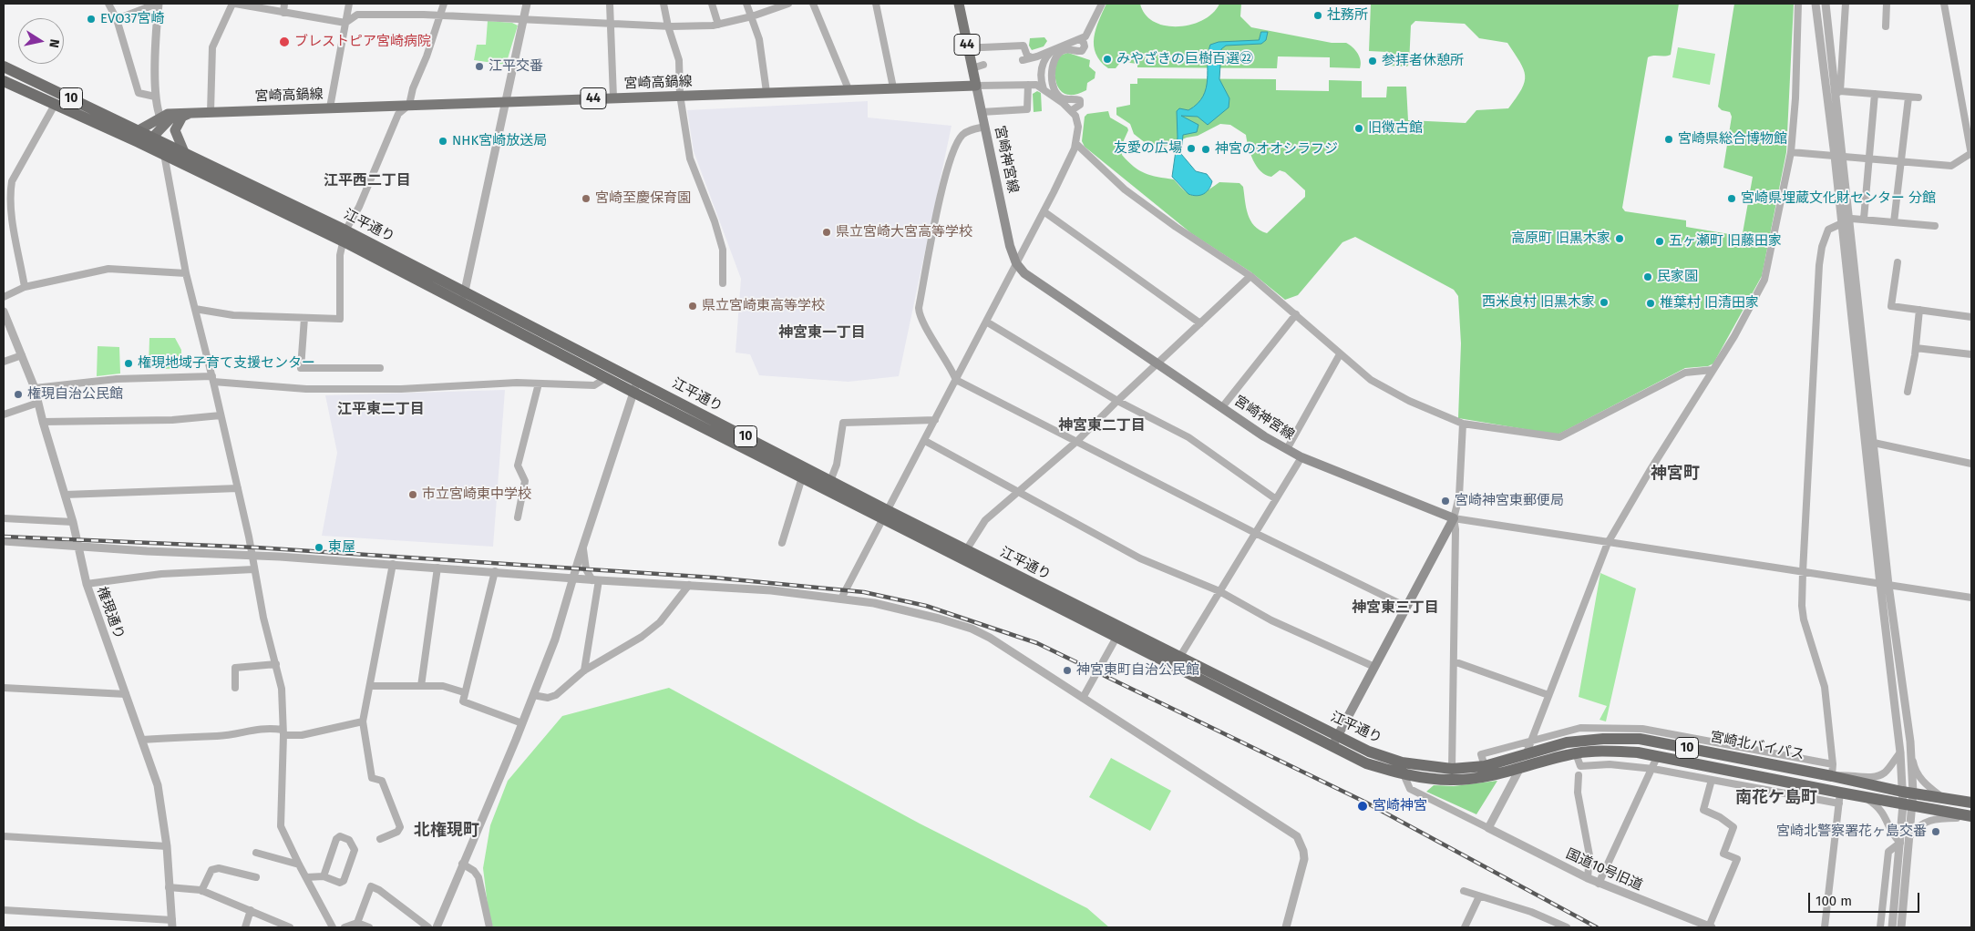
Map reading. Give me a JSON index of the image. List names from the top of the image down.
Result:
{
  "streets": {
    "highway": ["10", "江平通り", "宮崎北バイパス"],
    "main road": ["44", "宮崎高鍋線", "宮崎神宮線"],
    "street": ["権現通り", "国道10号旧道"]
  },
  "crossings": [
    ["44", "宮崎高鍋線"],
    ["44", "宮崎神宮線"],
    ["宮崎高鍋線", "10"],
    ["宮崎高鍋線", "宮崎神宮線"],
    ["宮崎高鍋線", "江平通り"],
    ["10", "江平通り"],
    ["江平通り", "宮崎北バイパス"]
  ],
  "districts": [
    "江平西二丁目",
    "神宮東一丁目",
    "江平東二丁目",
    "神宮東二丁目",
    "神宮町",
    "神宮東三丁目",
    "南花ケ島町",
    "北権現町"
  ],
  "places": [
    "社務所",
    "EVO37宮崎",
    "ブレストピア宮崎病院",
    "みやざきの巨樹百選㉒",
    "参拝者休憩所",
    "江平交番",
    "旧徴古館",
    "宮崎県総合博物館",
    "NHK宮崎放送局",
    "友愛の広場",
    "神宮のオオシラフジ",
    "宮崎至慶保育園",
    "宮崎県埋蔵文化財センター 分館",
    "県立宮崎大宮高等学校",
    "高原町 旧黒木家",
    "五ヶ瀬町 旧藤田家",
    "民家園",
    "西米良村 旧黒木家",
    "椎葉村 旧清田家",
    "県立宮崎東高等学校",
    "権現地域子育て支援センター",
    "権現自治公民館",
    "市立宮崎東中学校",
    "宮崎神宮東郵便局",
    "東屋",
    "神宮東町自治公民館",
    "宮崎神宮",
    "宮崎北警察署花ヶ島交番"
  ],
  "scale_bar": "100 m",
  "north": "right"
}
